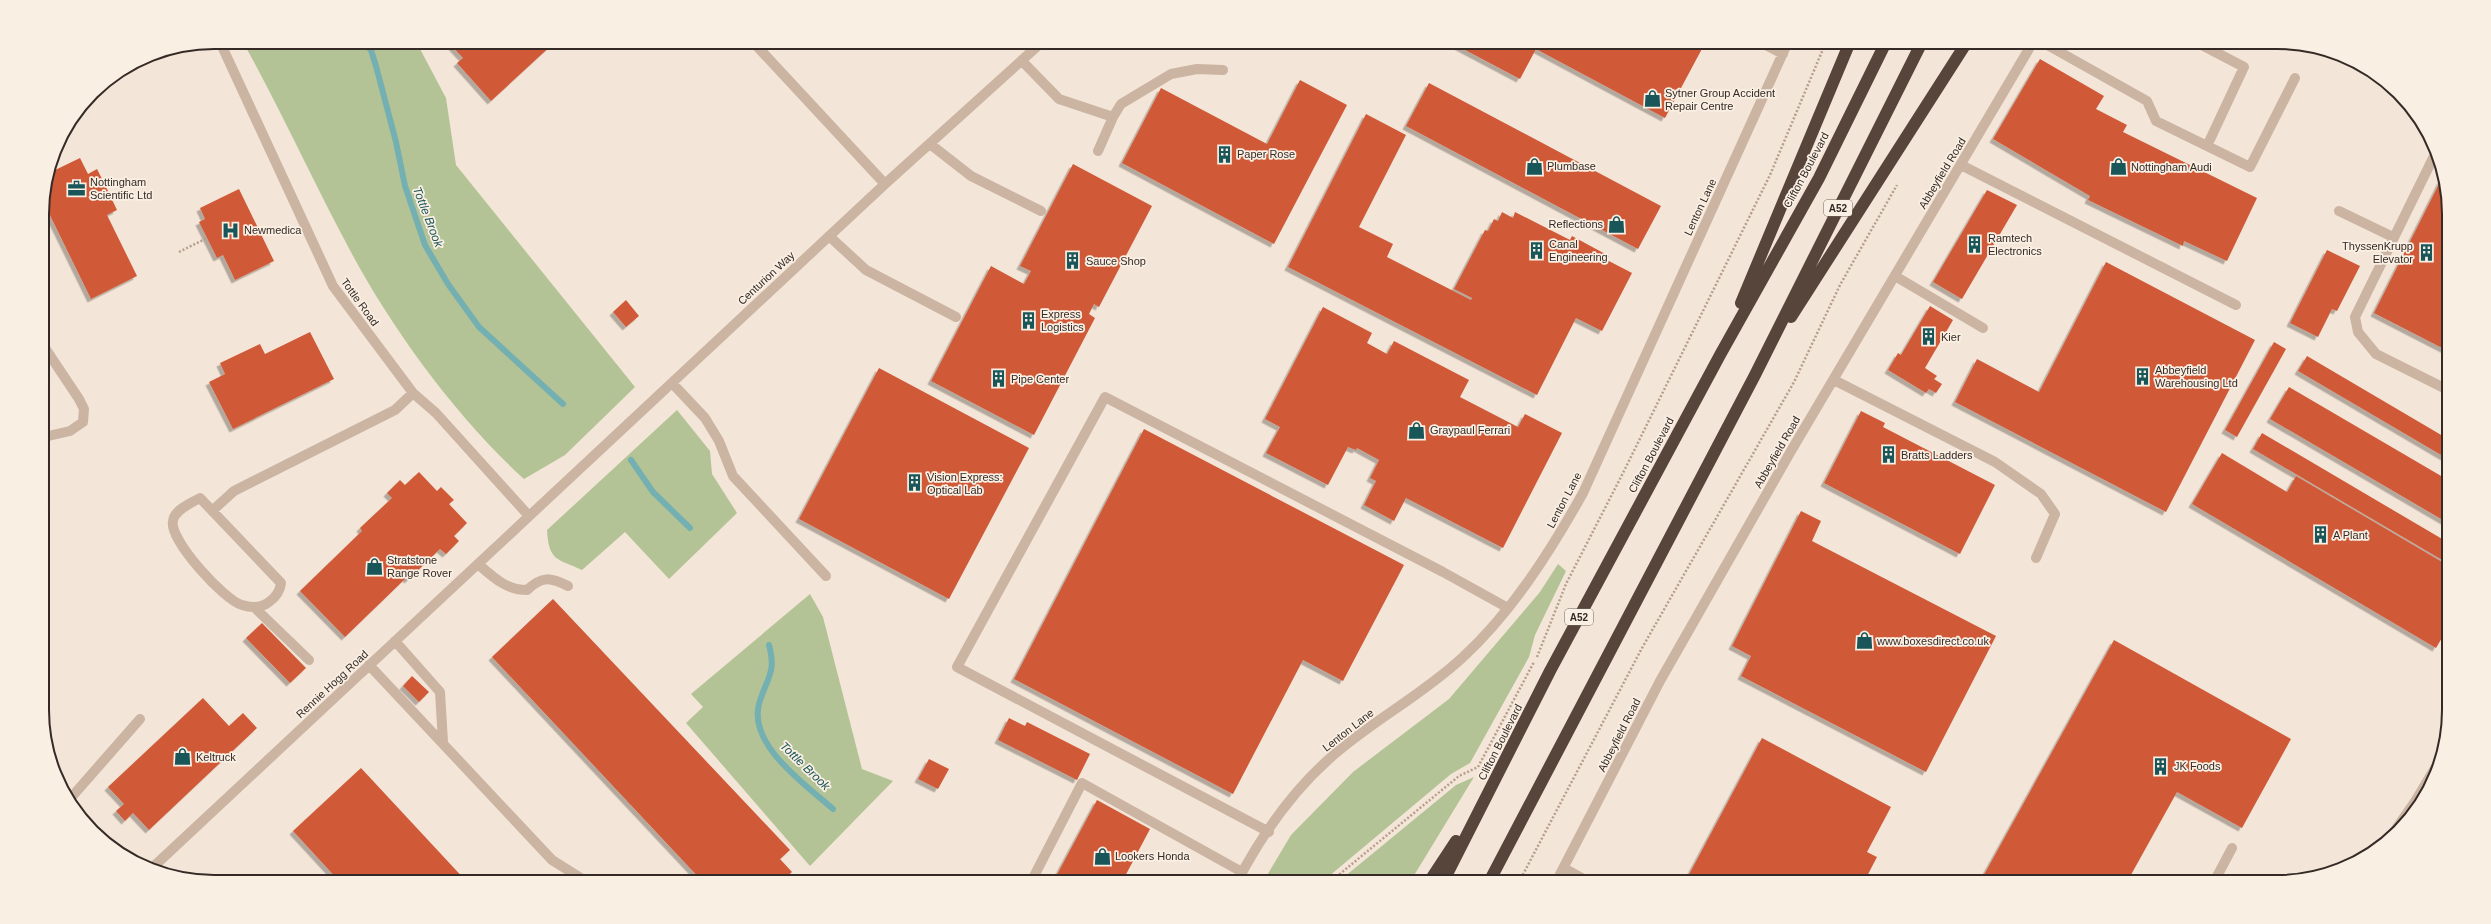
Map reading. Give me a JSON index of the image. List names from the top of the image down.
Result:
{
  "streets": {
    "highway": ["Clifton Boulevard", "A52"],
    "street": [
      "Abbeyfield Road",
      "Lenton Lane",
      "Centurion Way",
      "Tottle Road",
      "Rennie Hogg Road"
    ]
  },
  "crossings": [
    ["Centurion Way", "Tottle Road"],
    ["Centurion Way", "Rennie Hogg Road"],
    ["Tottle Road", "Rennie Hogg Road"]
  ],
  "water": ["Tottle Brook"],
  "places": {
    "shop": [
      "Sytner Group Accident Repair Centre",
      "Plumbase",
      "Nottingham Audi",
      "Reflections",
      "Graypaul Ferrari",
      "Stratstone Range Rover",
      "www.boxesdirect.co.uk",
      "Keltruck",
      "Lookers Honda"
    ],
    "building": [
      "Paper Rose",
      "Ramtech Electronics",
      "Canal Engineering",
      "ThyssenKrupp Elevator",
      "Sauce Shop",
      "Express Logistics",
      "Kier",
      "Abbeyfield Warehousing Ltd",
      "Pipe Center",
      "Bratts Ladders",
      "Vision Express: Optical Lab",
      "A Plant",
      "JK Foods"
    ],
    "office": ["Nottingham Scientific Ltd"],
    "hospital": ["Newmedica"]
  }
}
